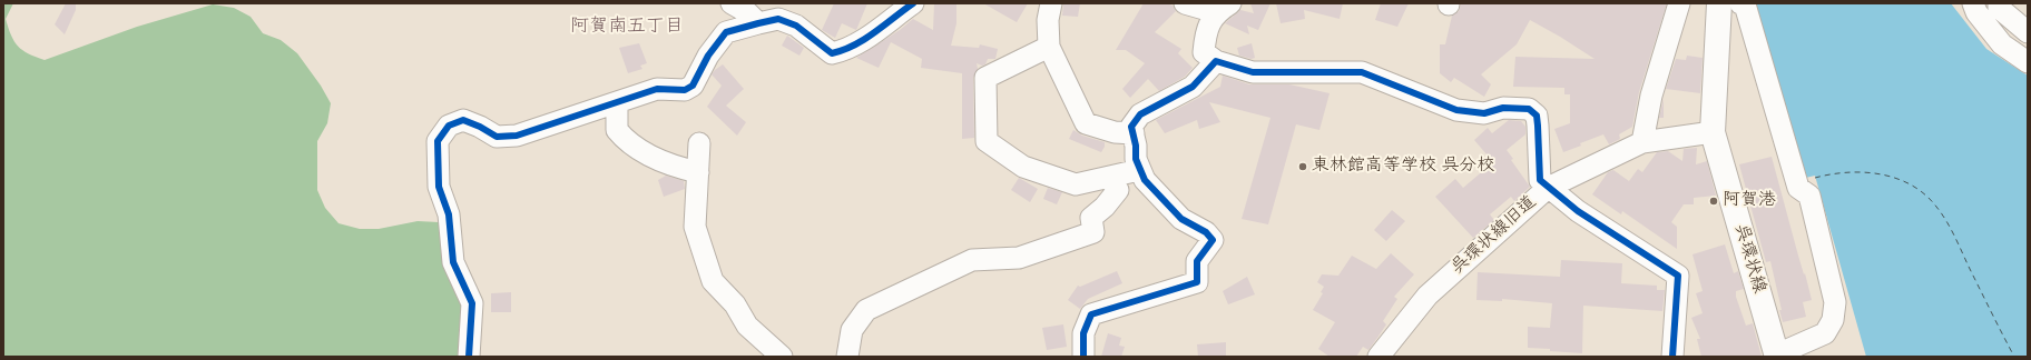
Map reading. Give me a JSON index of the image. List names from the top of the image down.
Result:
{
  "streets": {
    "main road": ["呉環状線"],
    "street": ["呉環状線旧道"]
  },
  "crossings": [
    ["呉環状線旧道", "呉環状線"]
  ],
  "districts": ["阿賀南五丁目"],
  "places": ["東林館高等学校 呉分校", "阿賀港"]
}
